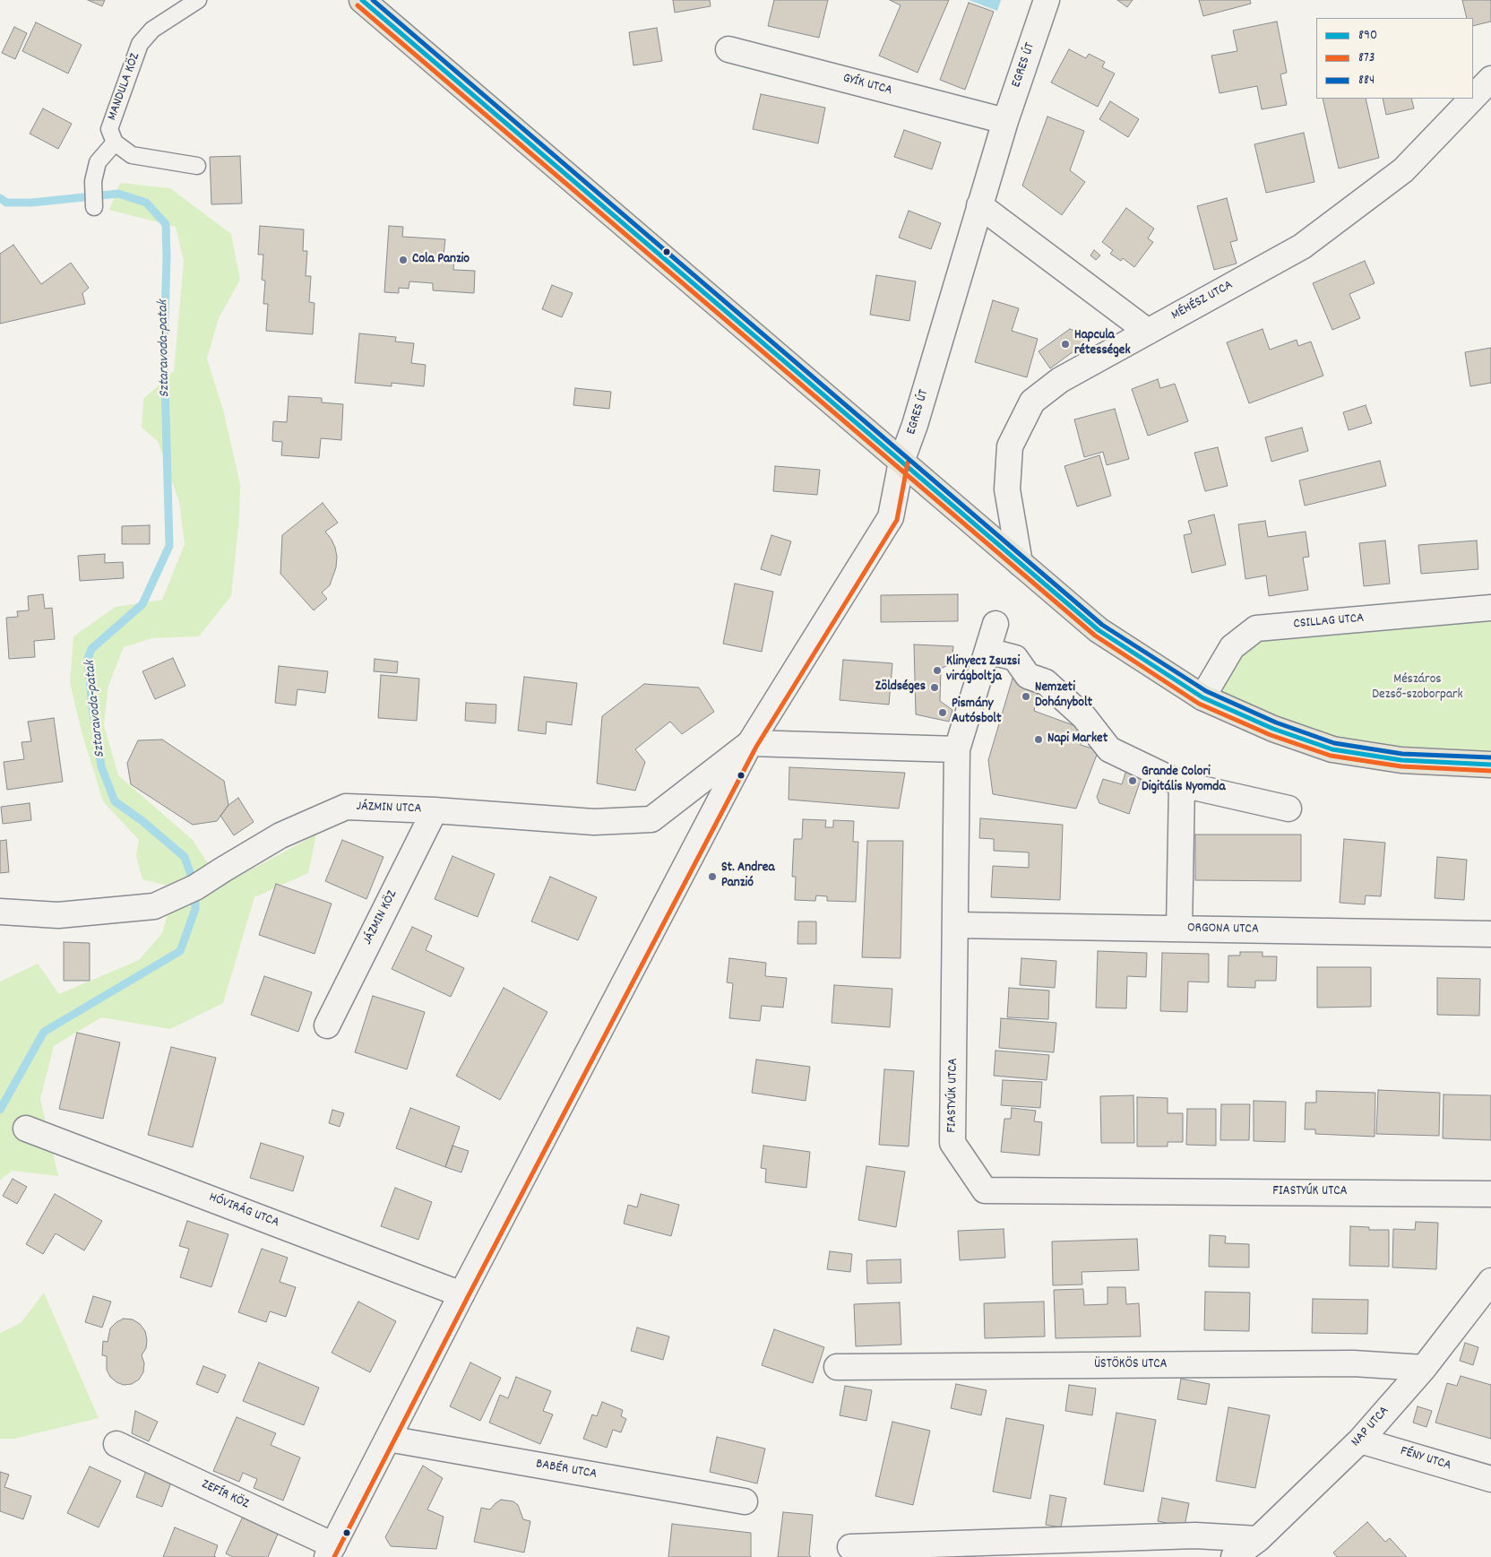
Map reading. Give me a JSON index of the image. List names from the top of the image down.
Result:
{
  "streets": {
    "street": [
      "EGRES ÚT",
      "GYÍK UTCA",
      "MÉHÉSZ UTCA",
      "CSILLAG UTCA",
      "JÁZMIN UTCA",
      "JÁZMIN KÖZ",
      "ORGONA UTCA",
      "FIASTYÚK UTCA",
      "HÓVIRÁG UTCA",
      "ÜSTÖKÖS UTCA",
      "NAP UTCA",
      "FÉNY UTCA",
      "BABÉR UTCA",
      "ZEFÍR KÖZ"
    ],
    "lane": ["MANDULA KÖZ"]
  },
  "crossings": [
    ["EGRES ÚT", "GYÍK UTCA"],
    ["EGRES ÚT", "JÁZMIN UTCA"],
    ["EGRES ÚT", "HÓVIRÁG UTCA"],
    ["EGRES ÚT", "BABÉR UTCA"],
    ["EGRES ÚT", "ZEFÍR KÖZ"],
    ["JÁZMIN UTCA", "JÁZMIN KÖZ"],
    ["ORGONA UTCA", "FIASTYÚK UTCA"],
    ["ÜSTÖKÖS UTCA", "NAP UTCA"],
    ["NAP UTCA", "FÉNY UTCA"]
  ],
  "water": ["Sztaravoda-patak"],
  "parks": ["Mészáros Dezső-szoborpark"],
  "places": [
    "Cola Panzio",
    "Hapcula rétességek",
    "Klinyecz Zsuzsi virágboltja",
    "Zöldséges",
    "Nemzeti Dohánybolt",
    "Pismány Autósbolt",
    "Napi Market",
    "Grande Colori Digitális Nyomda",
    "St. Andrea Panzió"
  ],
  "lines": ["transit line 890", "transit line 884", "transit line 873"],
  "legend": ["890", "873", "884"]
}
